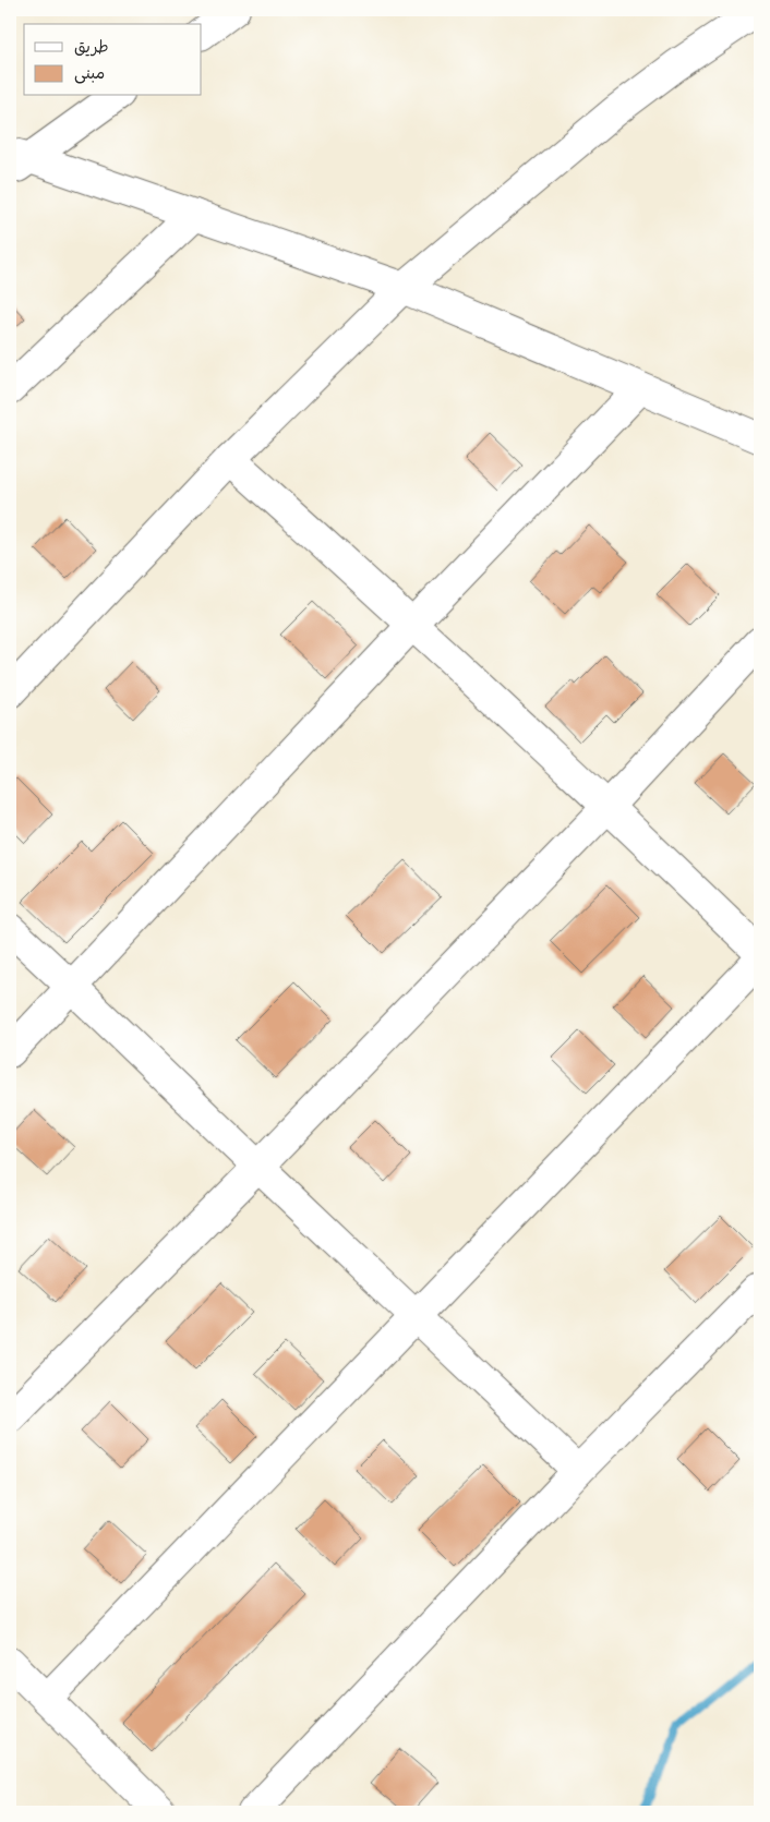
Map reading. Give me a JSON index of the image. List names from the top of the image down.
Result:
{
  "legend": ["طريق", "مبنى"]
}
